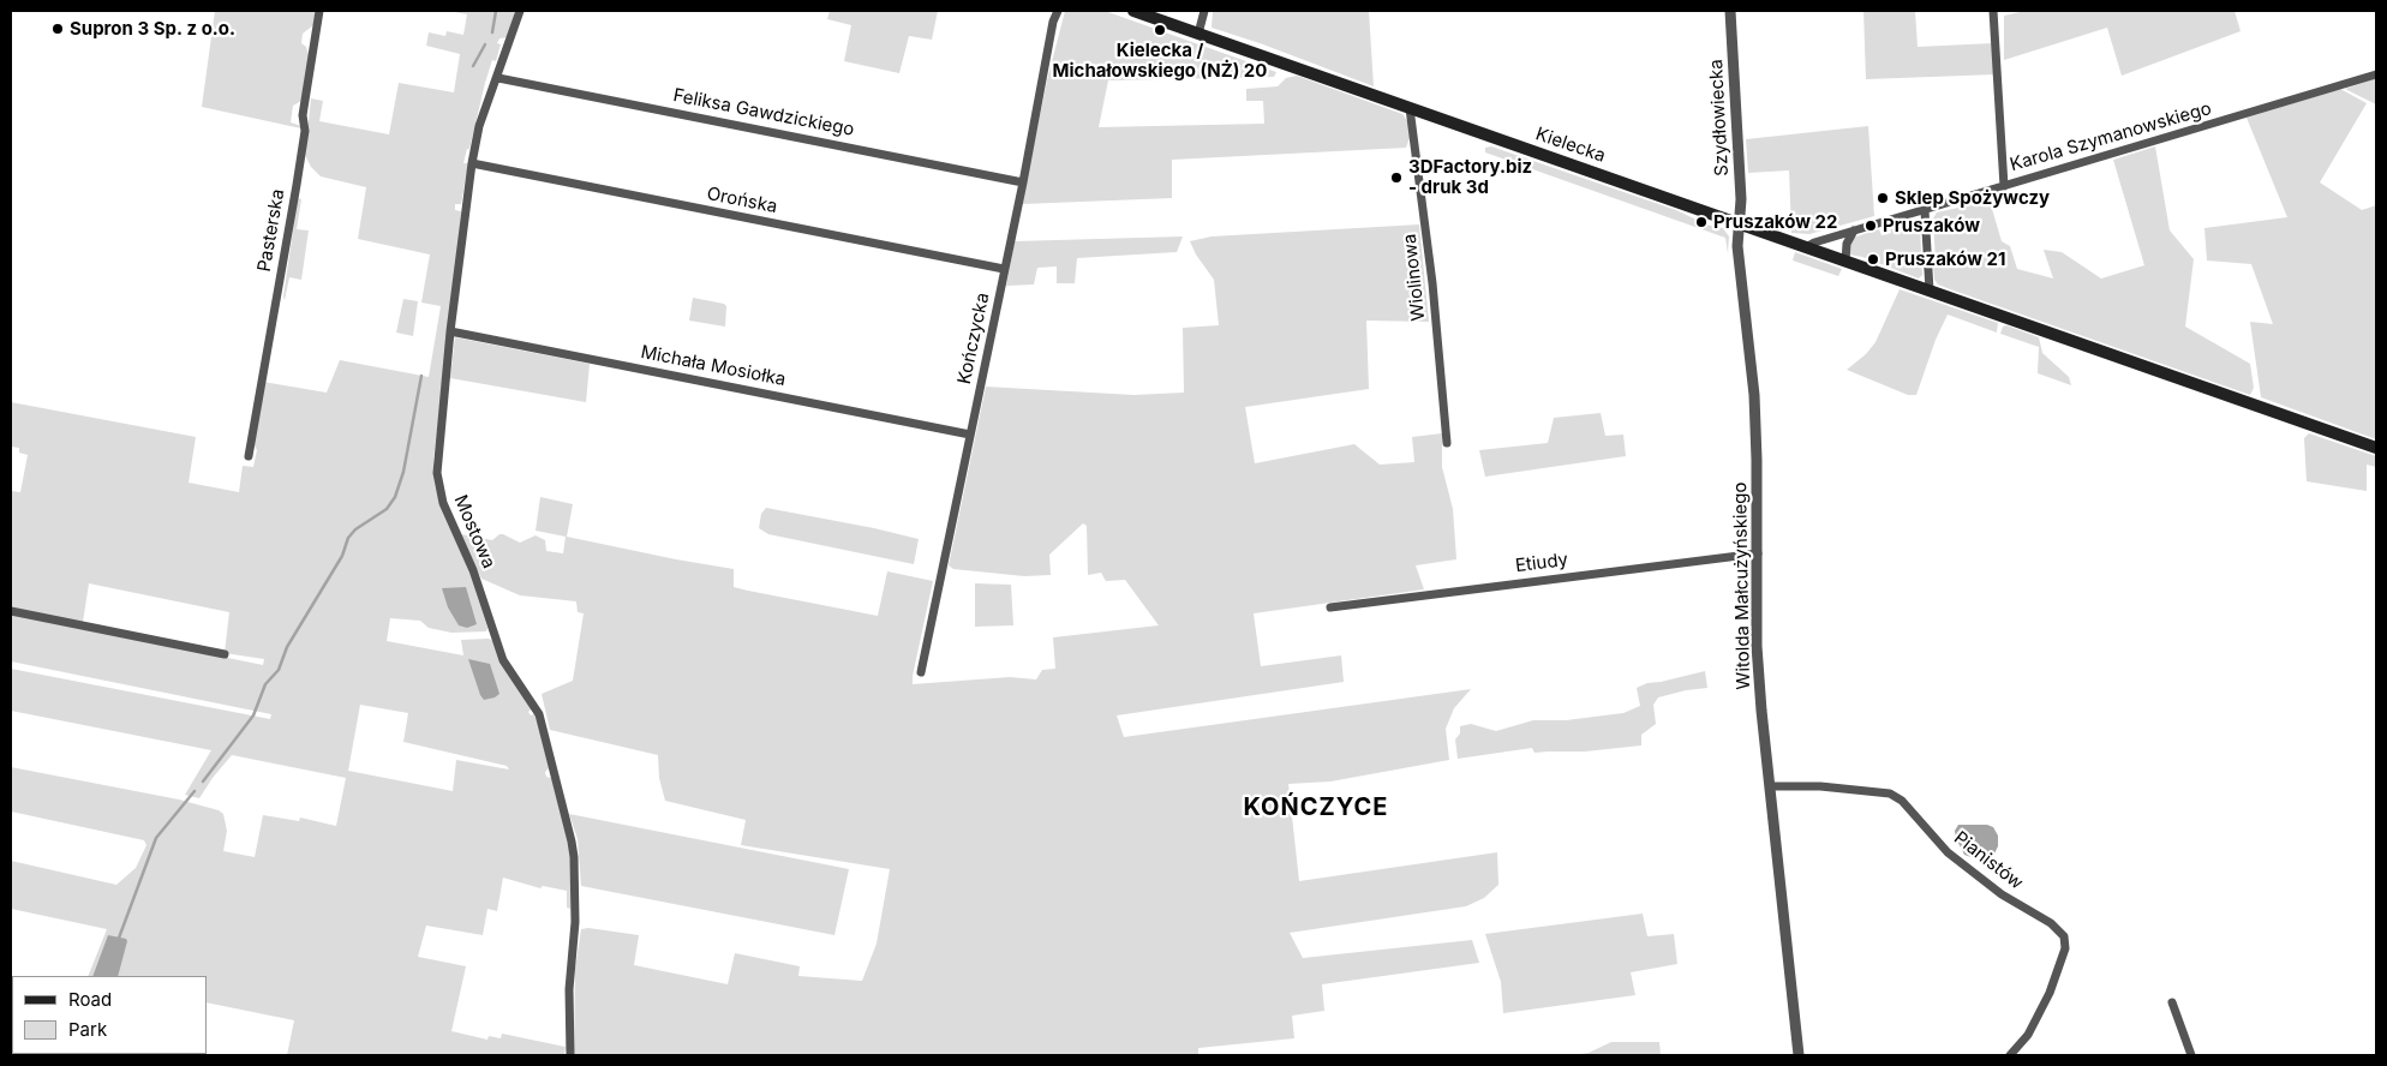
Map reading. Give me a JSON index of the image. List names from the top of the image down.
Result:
{
  "streets": {
    "main road": ["Kielecka"],
    "street": [
      "Feliksa Gawdzickiego",
      "Szydłowiecka",
      "Karola Szymanowskiego",
      "Orońska",
      "Pasterska",
      "Wiolinowa",
      "Kończycka",
      "Michała Mosiołka",
      "Mostowa",
      "Etiudy",
      "Witolda Małcużyńskiego",
      "Pianistów"
    ]
  },
  "crossings": [
    ["Feliksa Gawdzickiego", "Kończycka"],
    ["Feliksa Gawdzickiego", "Mostowa"],
    ["Szydłowiecka", "Kielecka"],
    ["Szydłowiecka", "Witolda Małcużyńskiego"],
    ["Karola Szymanowskiego", "Kielecka"],
    ["Kielecka", "Wiolinowa"],
    ["Kielecka", "Witolda Małcużyńskiego"],
    ["Orońska", "Kończycka"],
    ["Orońska", "Mostowa"],
    ["Kończycka", "Michała Mosiołka"],
    ["Michała Mosiołka", "Mostowa"],
    ["Etiudy", "Witolda Małcużyńskiego"],
    ["Witolda Małcużyńskiego", "Pianistów"]
  ],
  "districts": ["KOŃCZYCE"],
  "places": [
    "Supron 3 Sp. z o.o.",
    "Kielecka / Michałowskiego (NŻ) 20",
    "3DFactory.biz - druk 3d",
    "Sklep Spożywczy",
    "Pruszaków 22",
    "Pruszaków",
    "Pruszaków 21"
  ],
  "legend": ["Road", "Park"]
}
